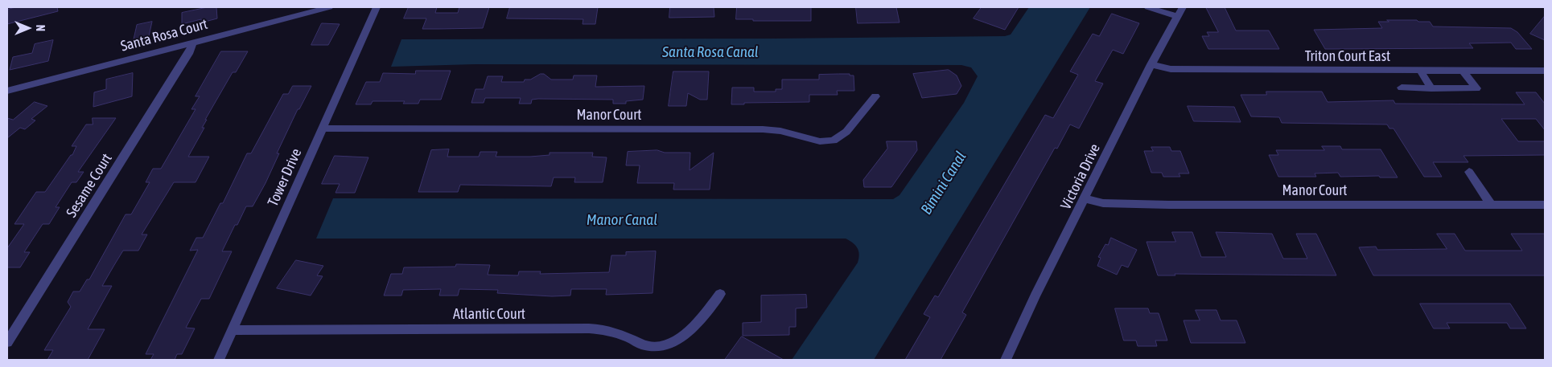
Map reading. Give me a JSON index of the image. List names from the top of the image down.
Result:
{
  "streets": {
    "street": [
      "Santa Rosa Court",
      "Triton Court East",
      "Manor Court",
      "Victoria Drive",
      "Tower Drive",
      "Sesame Court",
      "Atlantic Court"
    ]
  },
  "crossings": [
    ["Santa Rosa Court", "Sesame Court"],
    ["Triton Court East", "Victoria Drive"],
    ["Manor Court", "Victoria Drive"],
    ["Manor Court", "Tower Drive"],
    ["Tower Drive", "Atlantic Court"]
  ],
  "water": ["Santa Rosa Canal", "Bimini Canal", "Manor Canal"],
  "north": "right"
}
